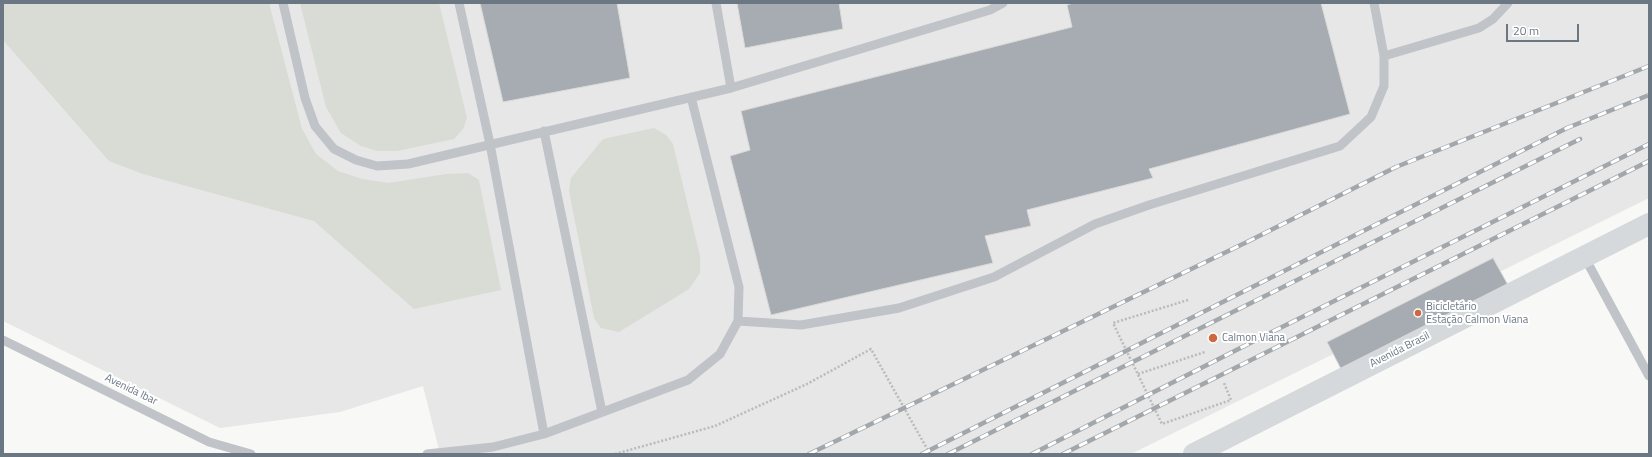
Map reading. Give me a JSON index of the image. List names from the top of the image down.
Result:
{
  "streets": {
    "main road": ["Avenida Brasil"],
    "lane": ["Avenida Ibar"]
  },
  "places": ["Bicicletário Estação Calmon Viana", "Calmon Viana"],
  "scale_bar": "20 m"
}
